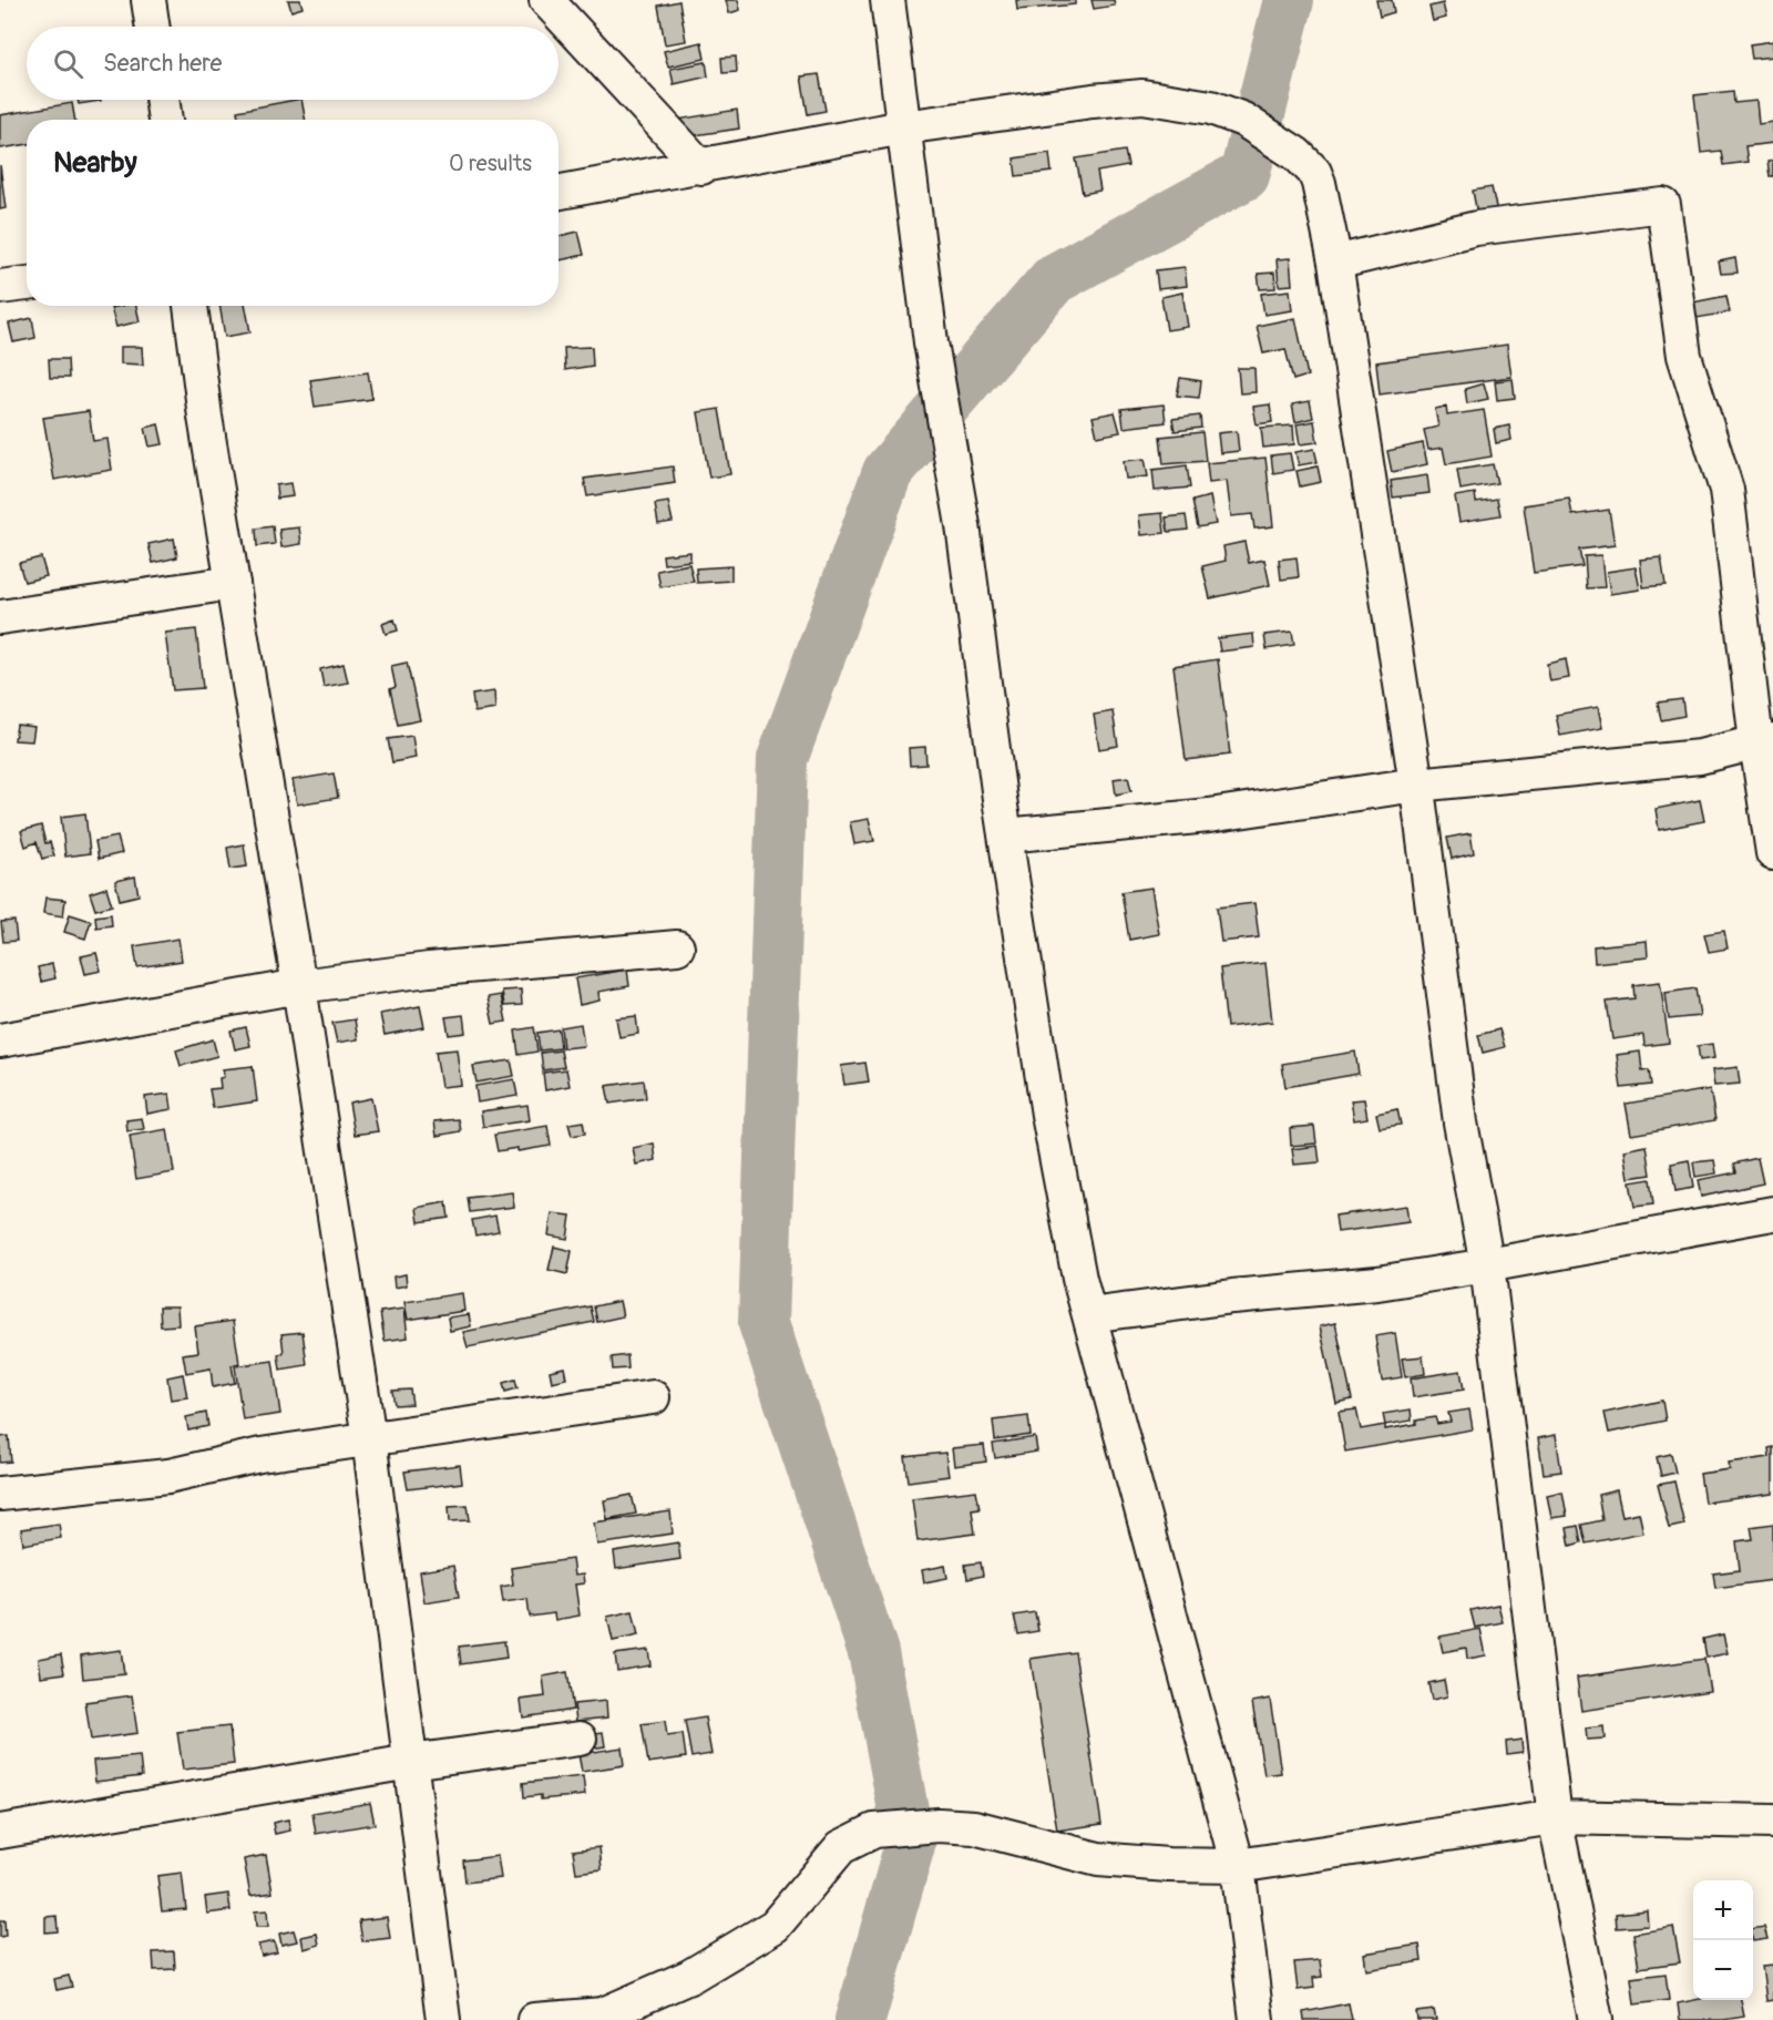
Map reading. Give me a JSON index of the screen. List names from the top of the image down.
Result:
{
  "page": {
    "search": "Search here",
    "heading": ["Nearby", "0 results"],
    "map_buttons": ["+", "−"]
  }
}
